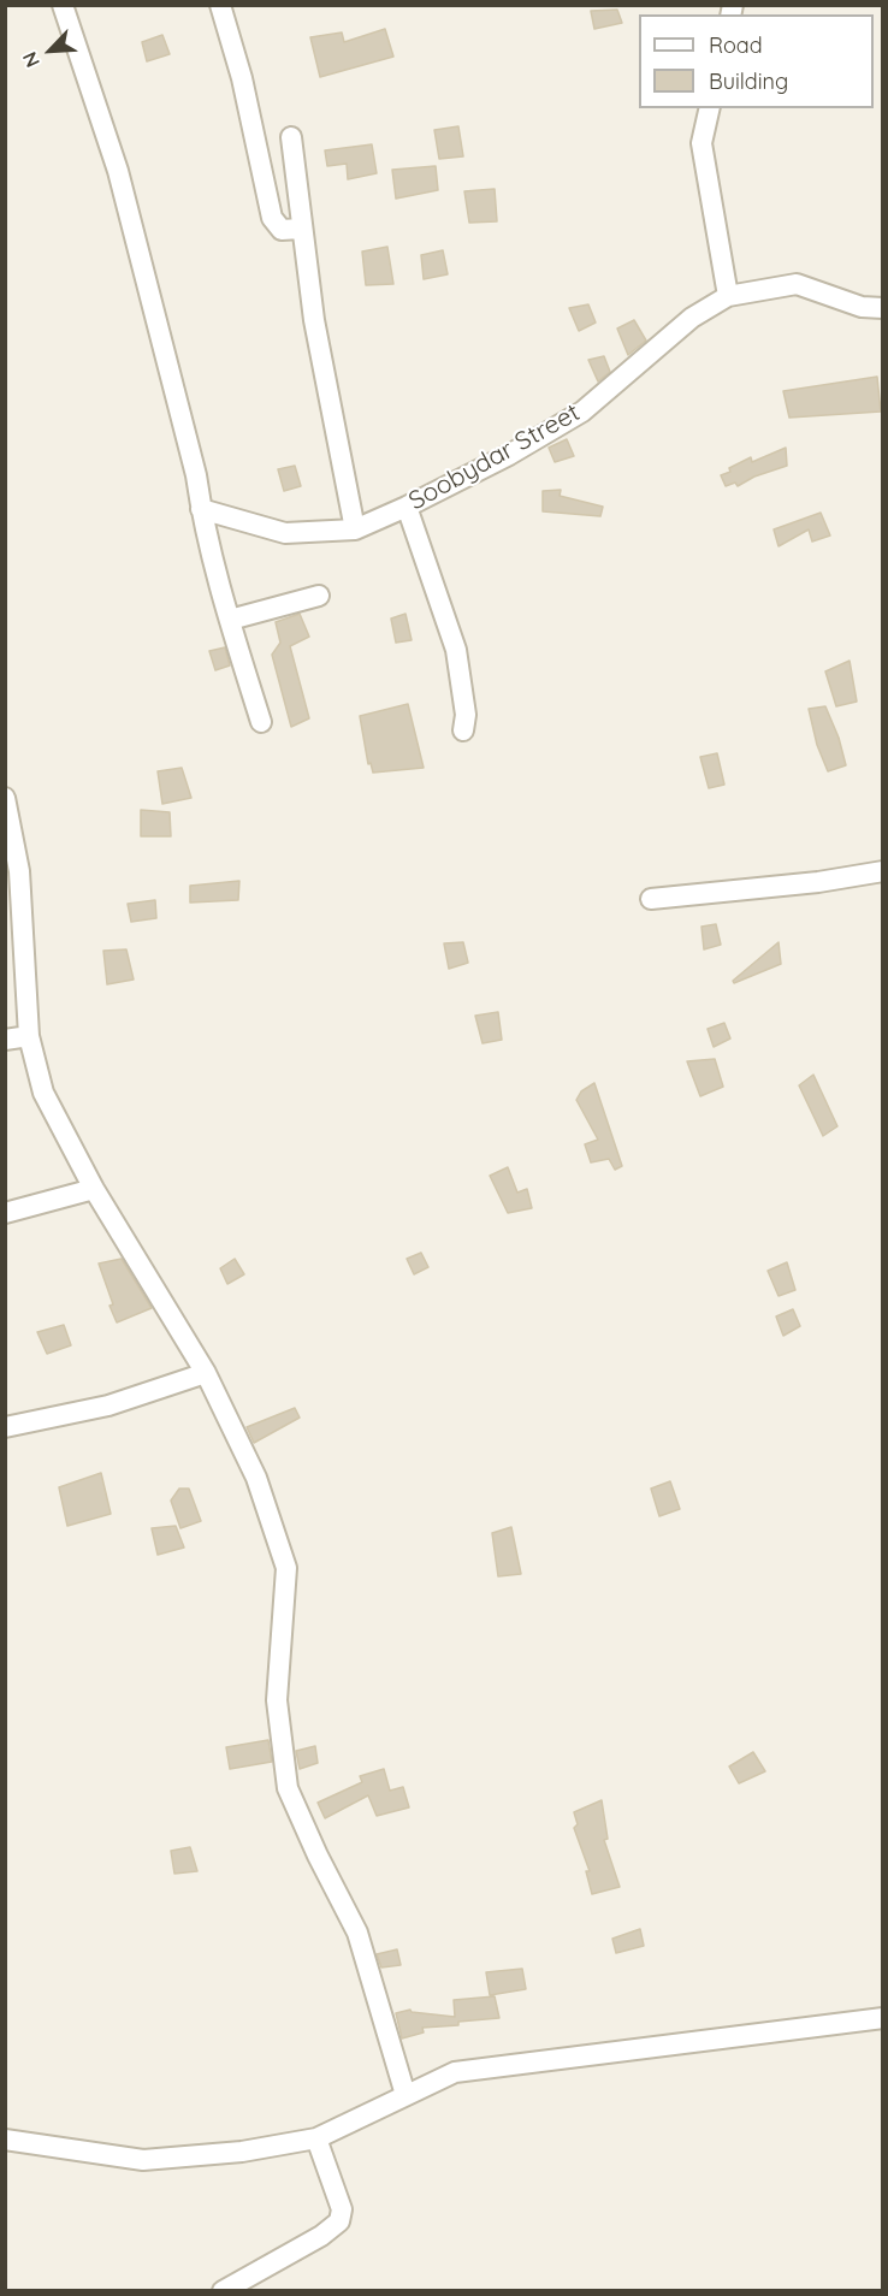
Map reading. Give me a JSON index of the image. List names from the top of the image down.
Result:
{
  "streets": {
    "street": ["Soobydar Street"]
  },
  "legend": ["Road", "Building"],
  "north": "bottom left"
}
